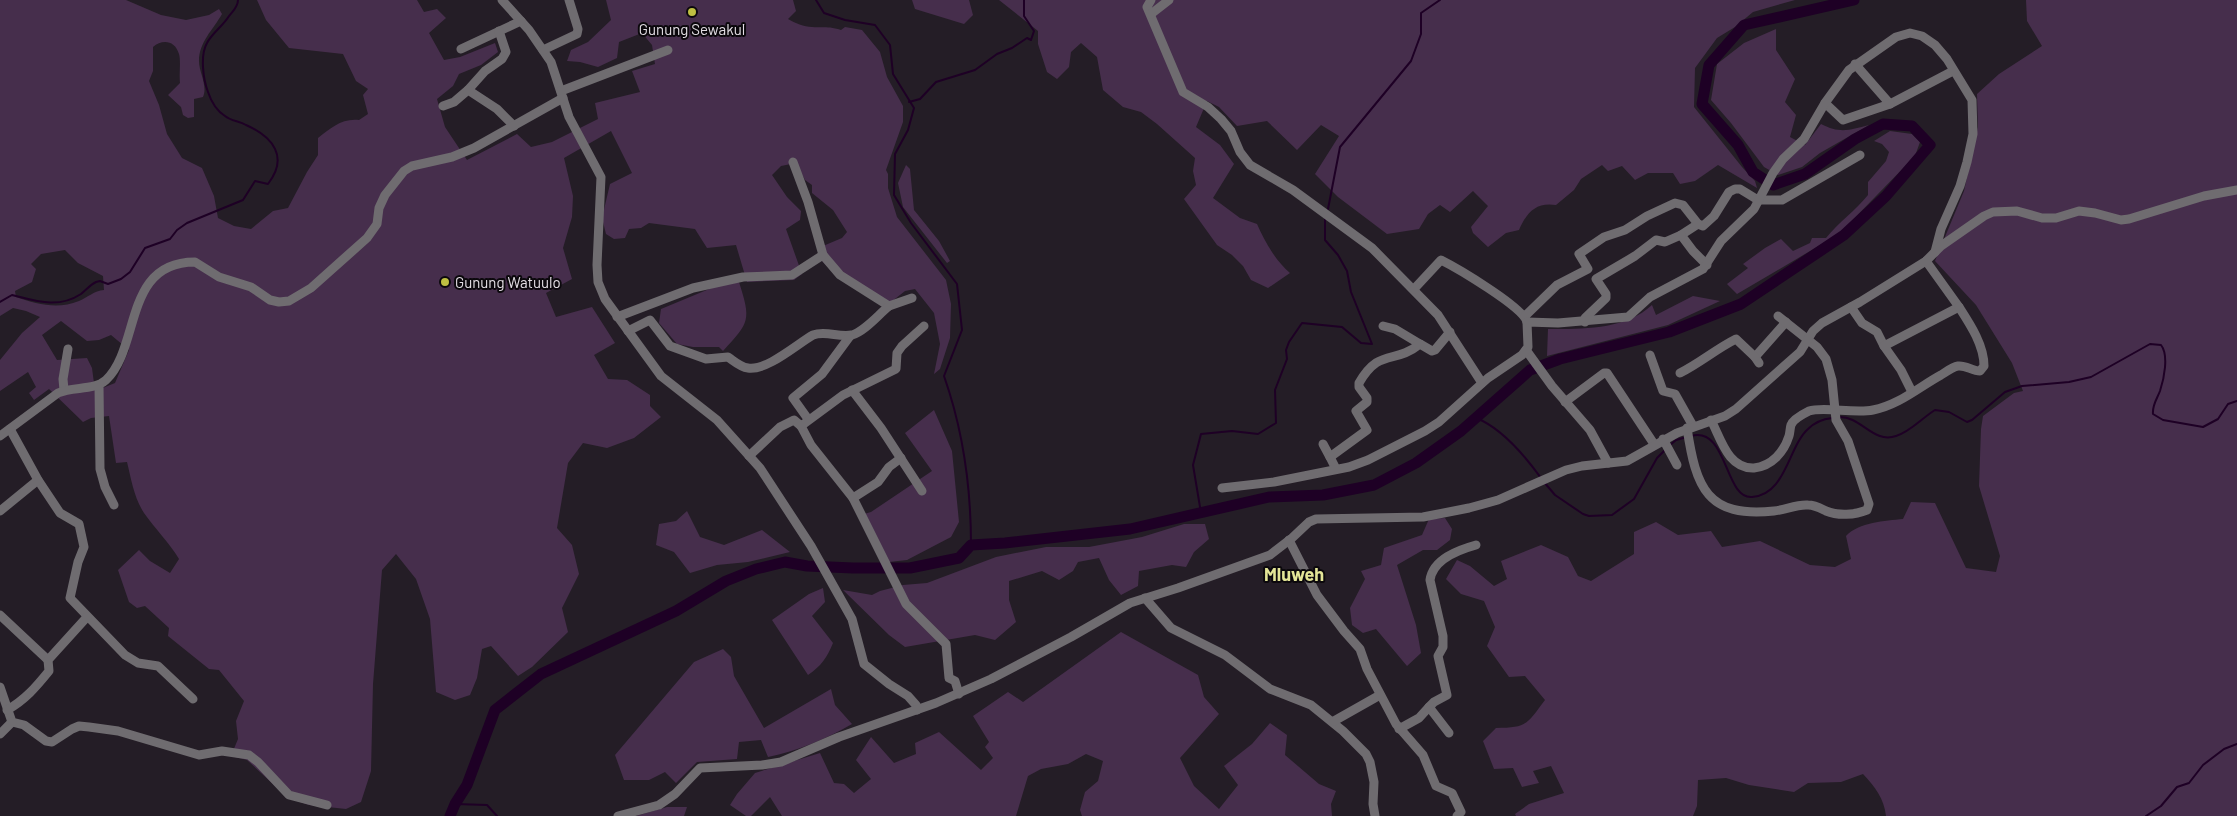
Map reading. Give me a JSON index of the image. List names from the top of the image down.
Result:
{
  "districts": ["Mluweh"],
  "places": ["Gunung Sewakul", "Gunung Watuulo"]
}
